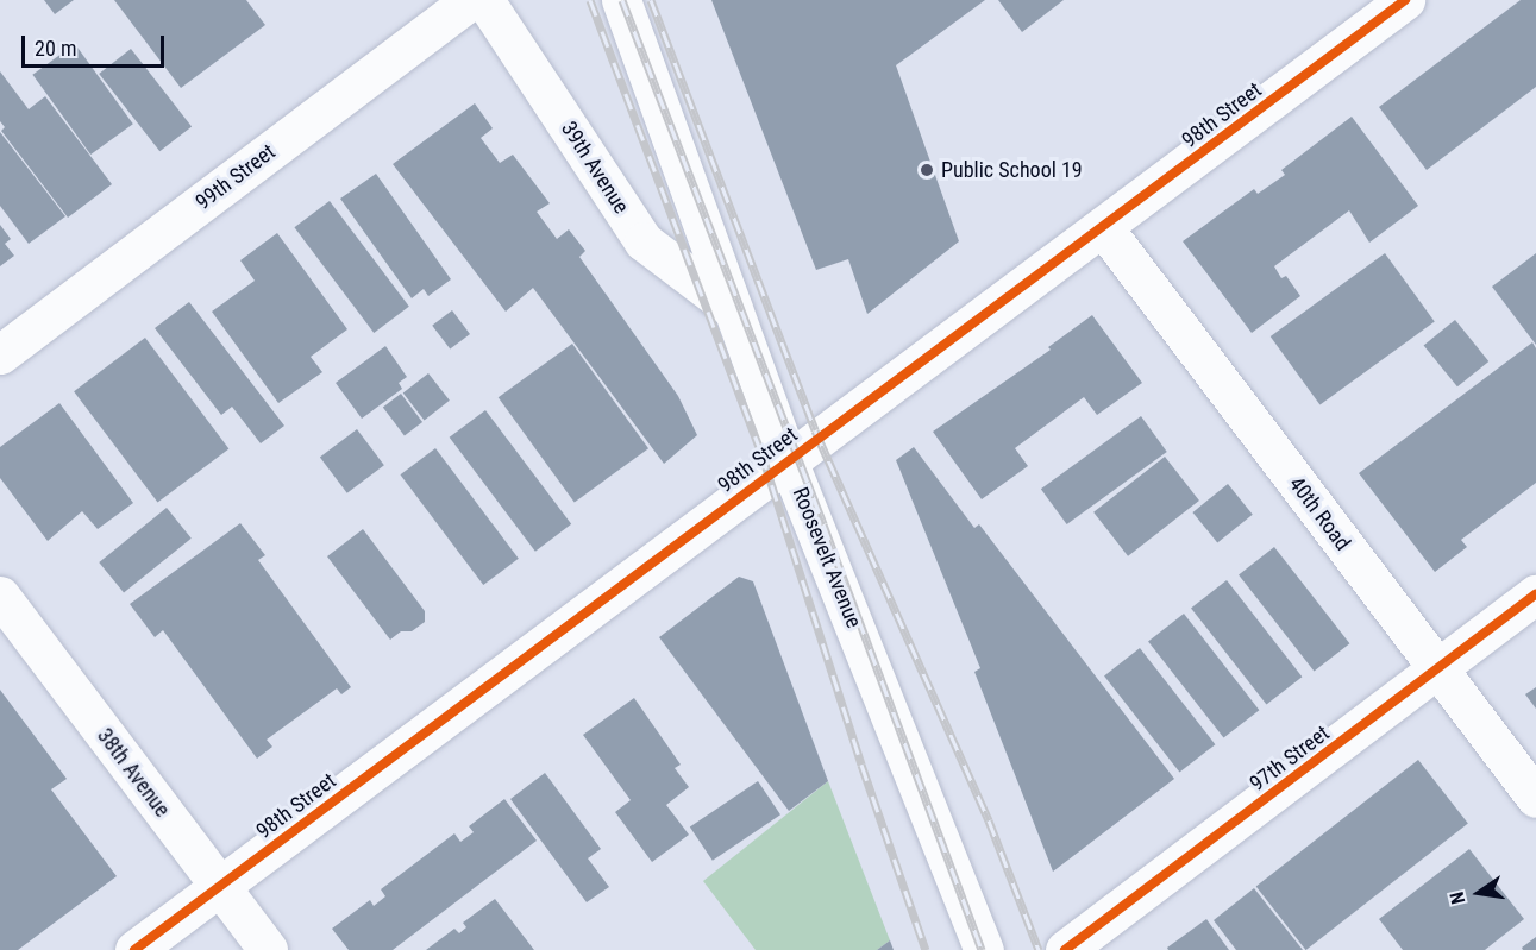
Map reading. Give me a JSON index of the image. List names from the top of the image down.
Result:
{
  "streets": {
    "street": [
      "98th Street",
      "39th Avenue",
      "99th Street",
      "40th Road",
      "Roosevelt Avenue",
      "97th Street",
      "38th Avenue"
    ]
  },
  "crossings": [
    ["98th Street", "40th Road"],
    ["98th Street", "Roosevelt Avenue"],
    ["98th Street", "38th Avenue"],
    ["39th Avenue", "Roosevelt Avenue"],
    ["40th Road", "97th Street"]
  ],
  "places": ["Public School 19"],
  "scale_bar": "20 m",
  "north": "left"
}
